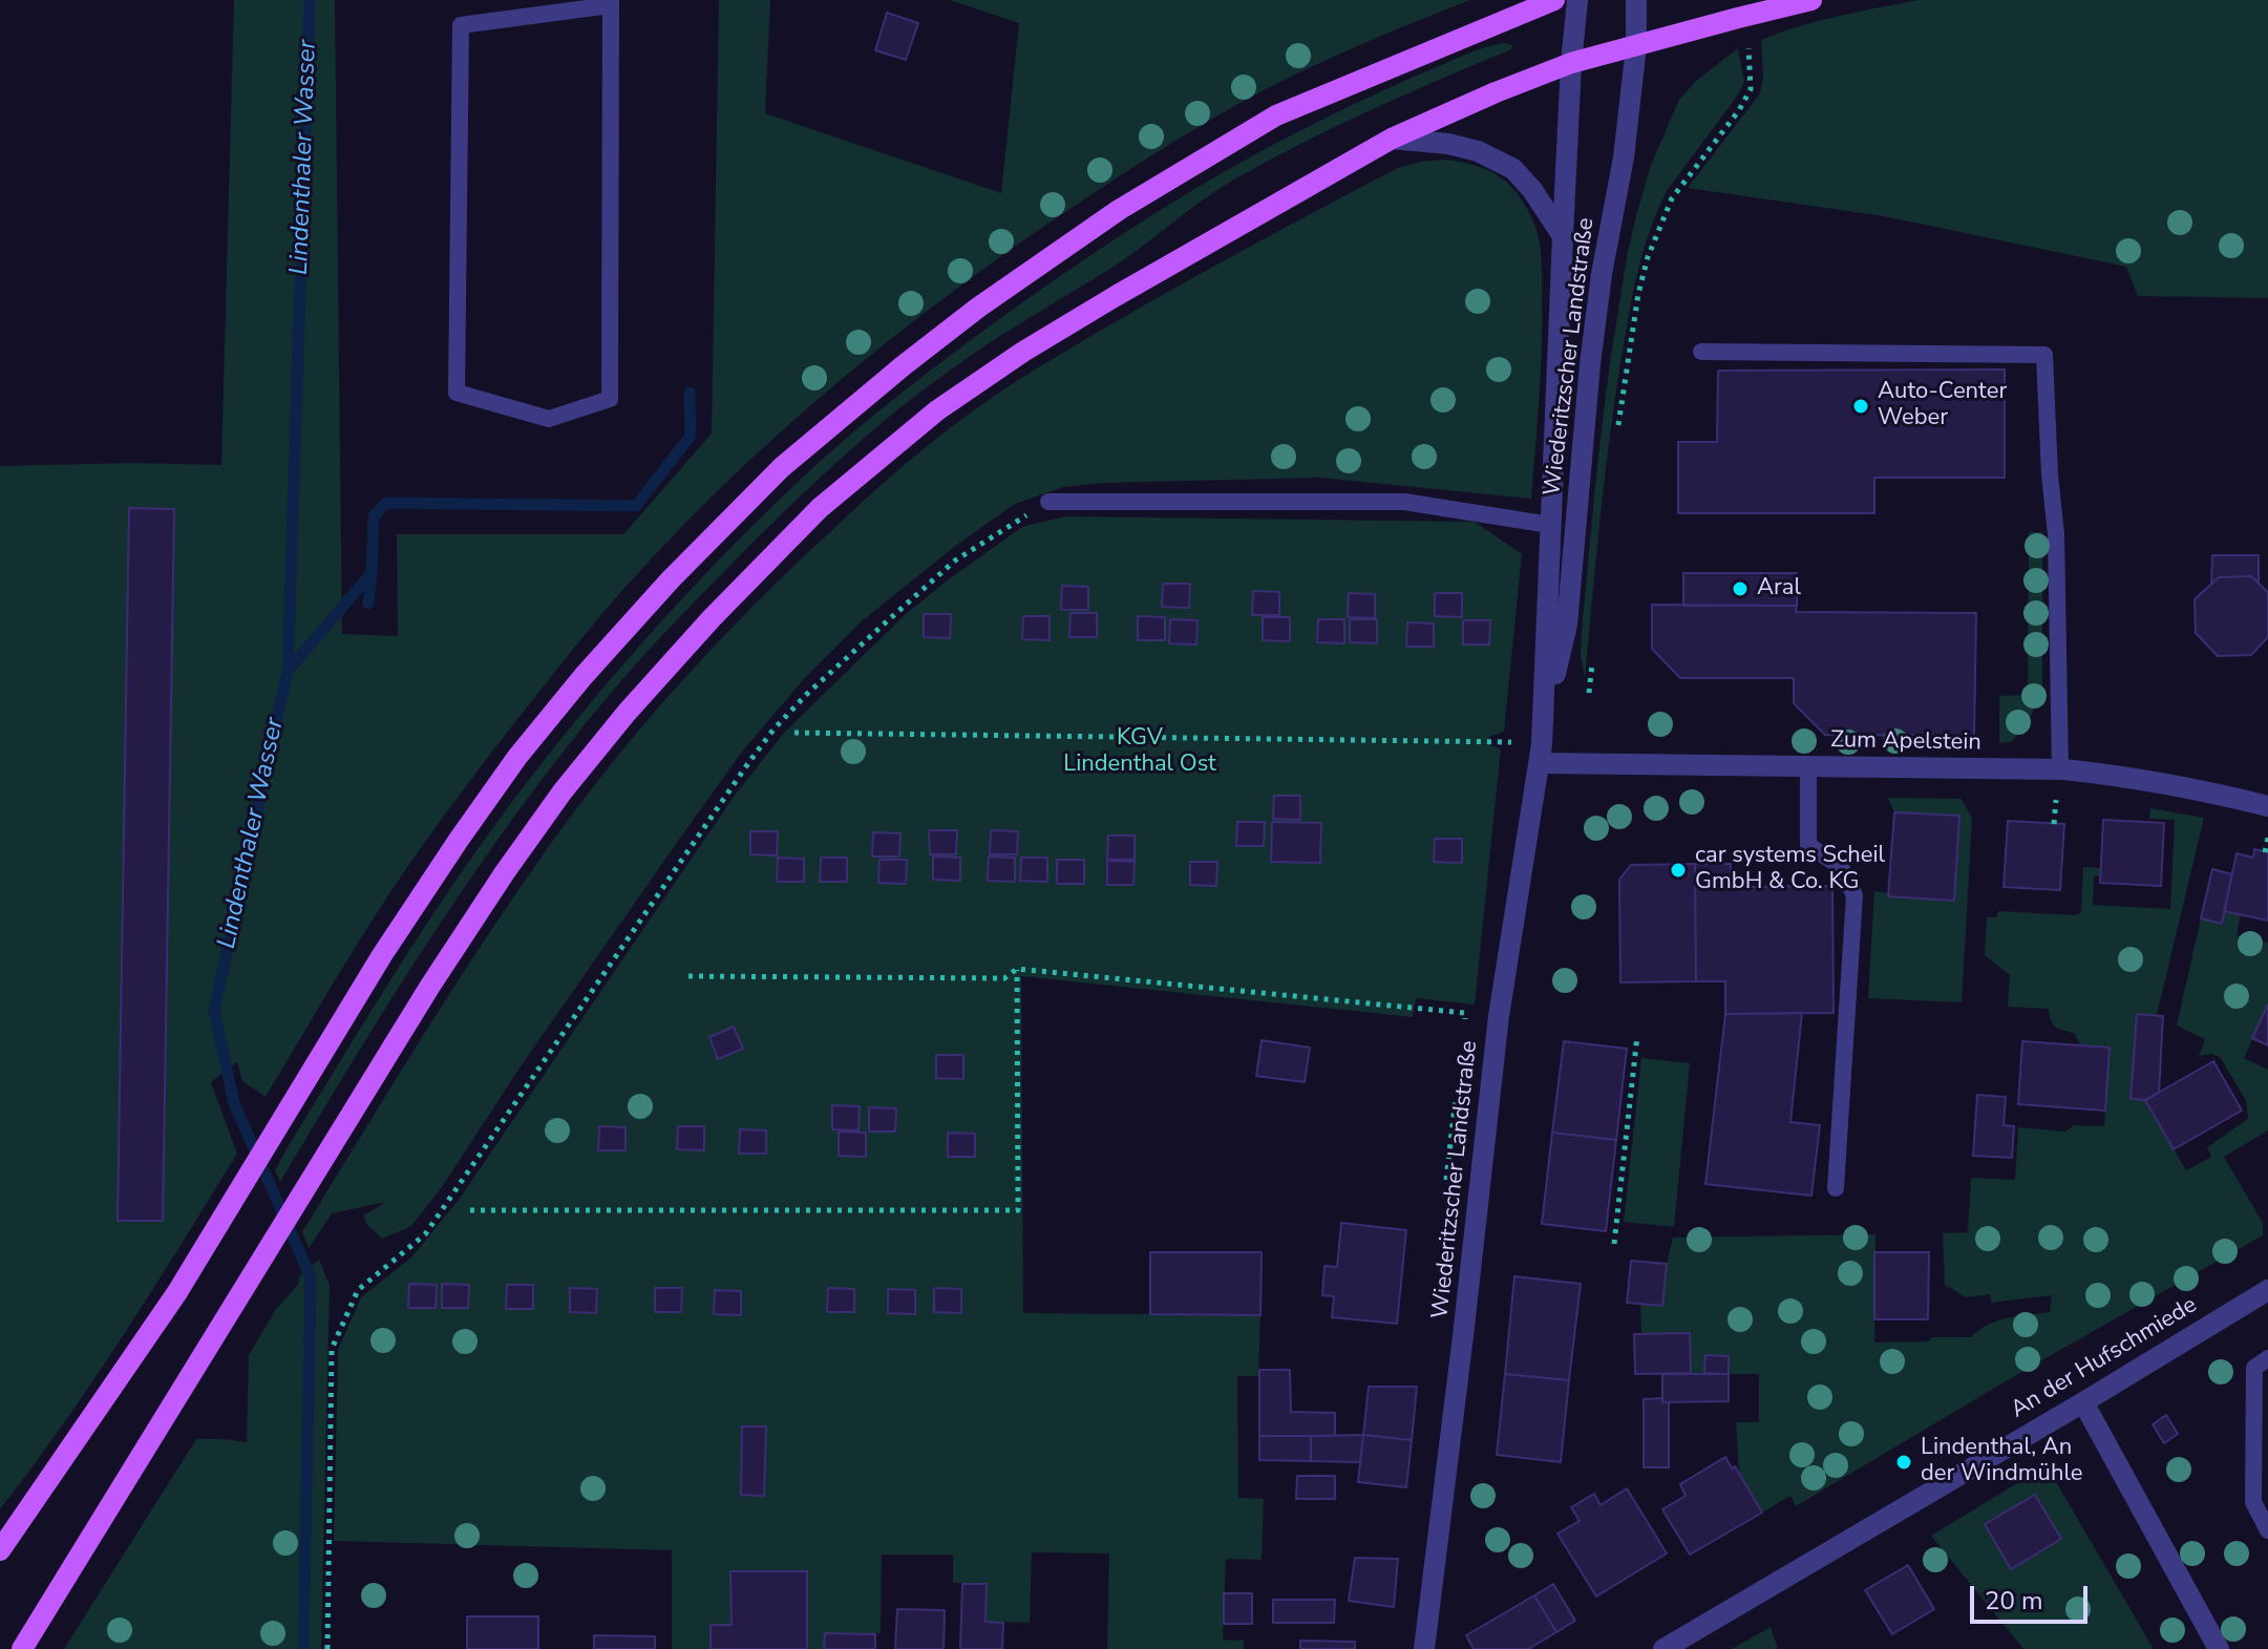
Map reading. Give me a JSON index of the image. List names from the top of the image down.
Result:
{
  "streets": {
    "street": ["Wiederitzscher Landstraße", "Zum Apelstein", "An der Hufschmiede"]
  },
  "crossings": [
    ["Wiederitzscher Landstraße", "Zum Apelstein"]
  ],
  "water": ["Lindenthaler Wasser"],
  "parks": ["KGV Lindenthal Ost"],
  "places": [
    "Auto-Center Weber",
    "Aral",
    "car systems Scheil GmbH & Co. KG",
    "Lindenthal, An der Windmühle"
  ],
  "scale_bar": "20 m"
}
